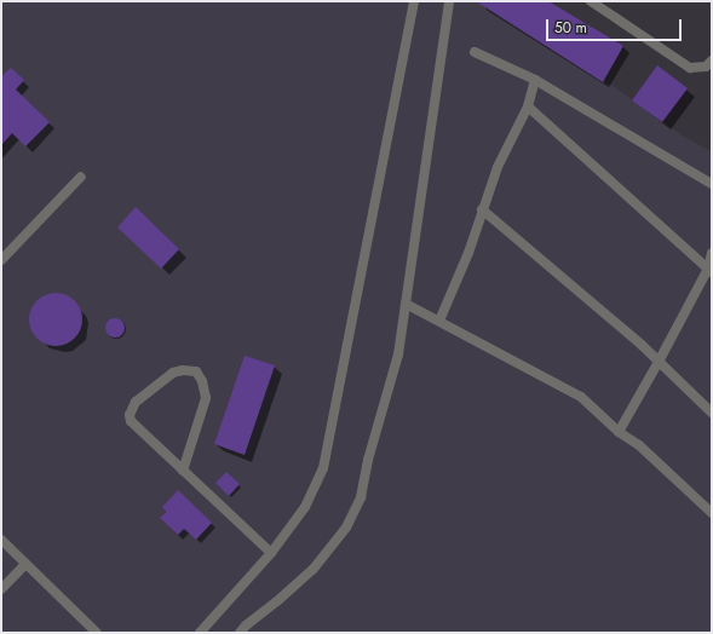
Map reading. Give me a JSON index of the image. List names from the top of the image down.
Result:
{
  "scale_bar": "50 m"
}
